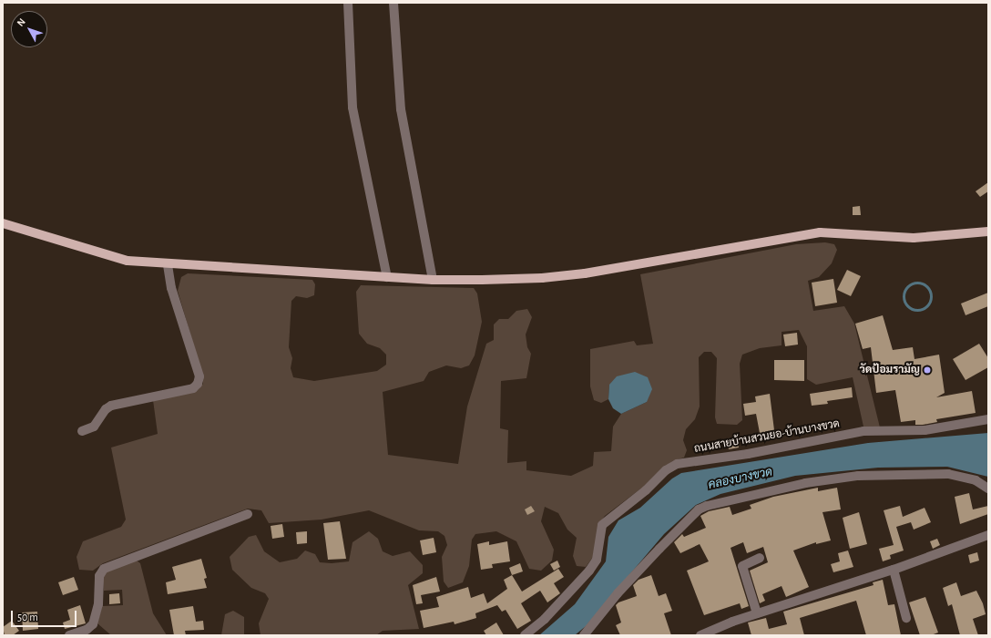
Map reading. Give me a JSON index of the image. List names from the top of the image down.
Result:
{
  "streets": {
    "street": ["ถนนสายบ้านสวนยอ-บ้านบางขวด"]
  },
  "water": ["คลองบางขวด"],
  "places": ["วัดป้อมรามัญ"],
  "scale_bar": "50 m",
  "north": "top left"
}
